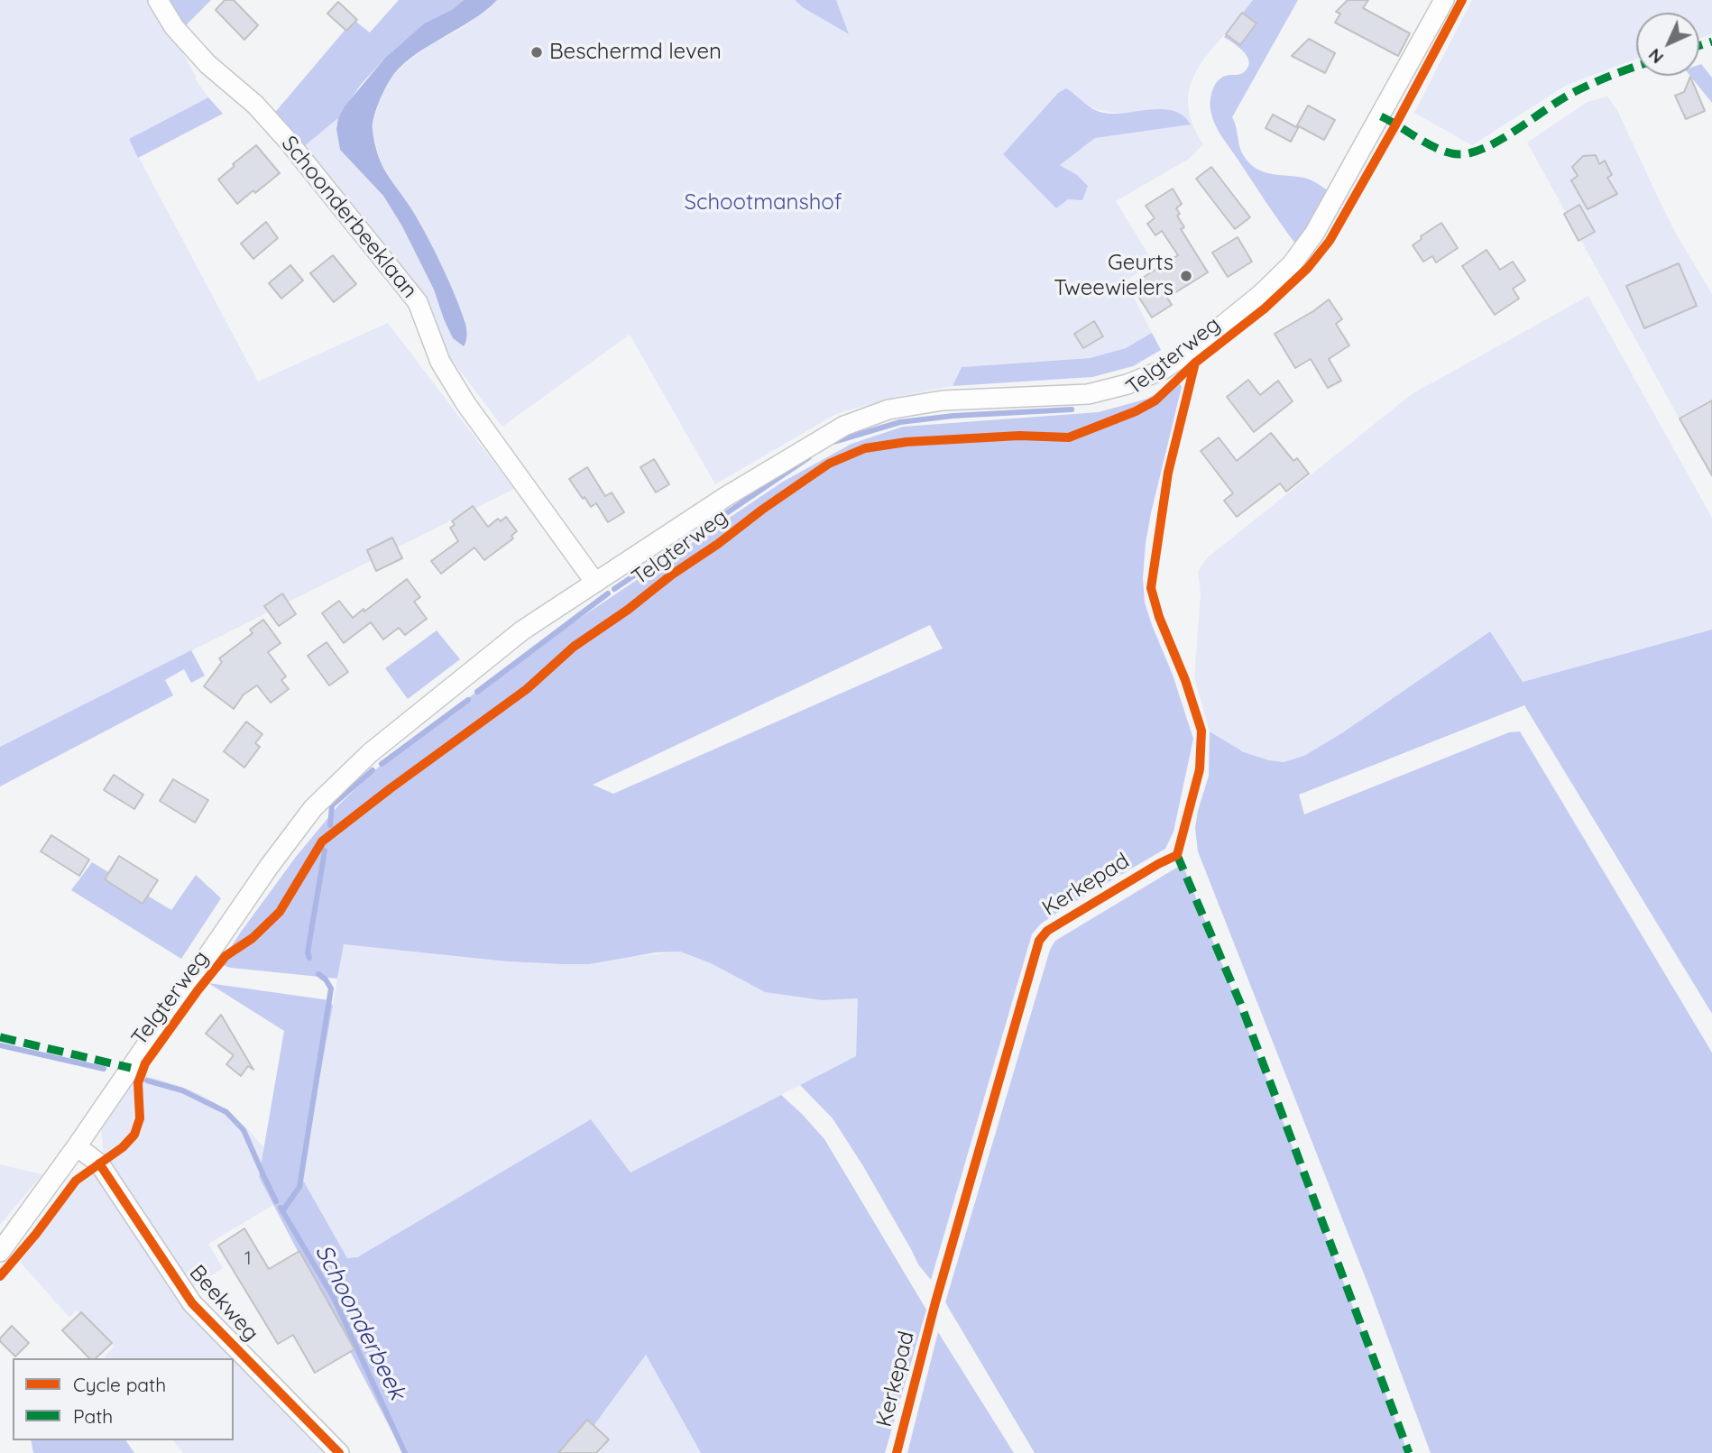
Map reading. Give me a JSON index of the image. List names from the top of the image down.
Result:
{
  "streets": {
    "street": ["Schoonderbeeklaan", "Telgterweg", "Beekweg"],
    "cycle path": ["Kerkepad"]
  },
  "crossings": [
    ["Schoonderbeeklaan", "Telgterweg"],
    ["Telgterweg", "Beekweg"]
  ],
  "water": ["Schoonderbeek"],
  "parks": ["Schootmanshof"],
  "places": ["Beschermd leven", "Geurts Tweewielers"],
  "house_numbers": ["1"],
  "legend": ["Cycle path", "Path"],
  "north": "bottom left"
}
